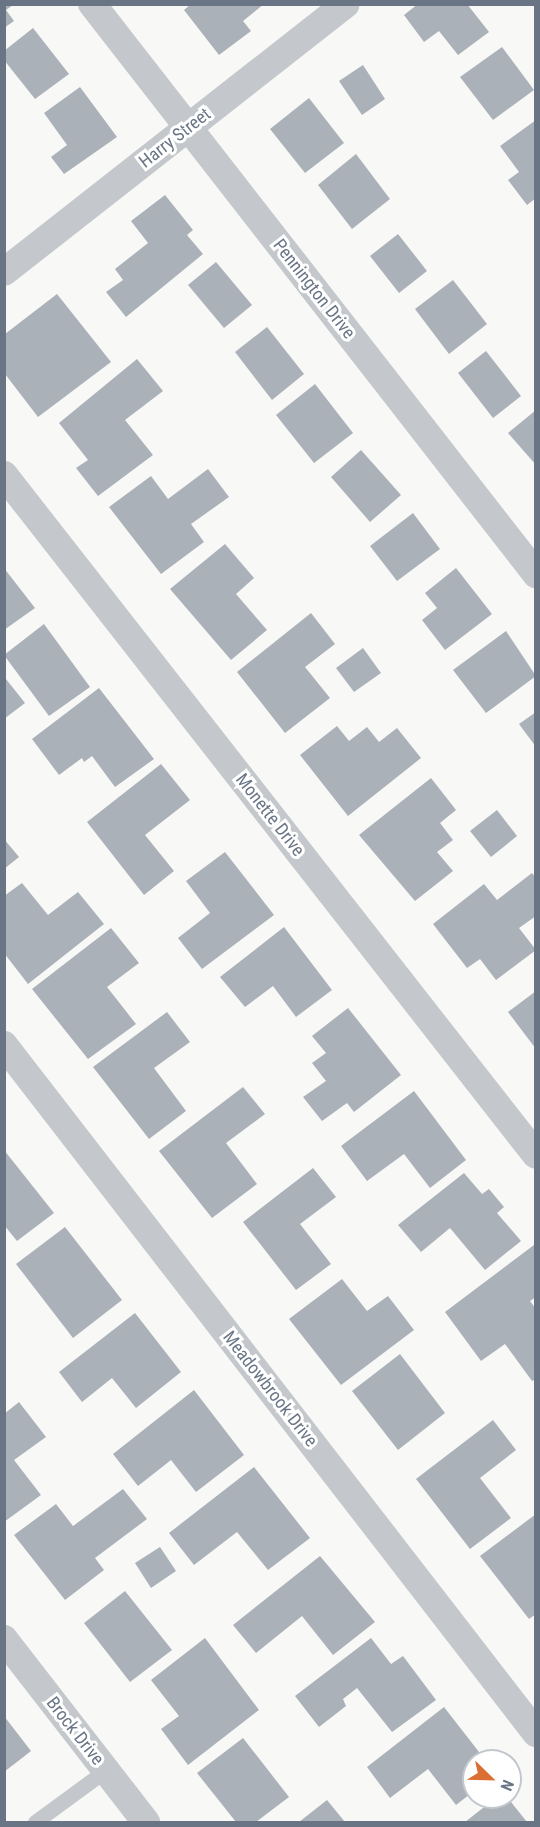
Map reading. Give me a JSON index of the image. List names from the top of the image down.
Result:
{
  "streets": {
    "street": [
      "Harry Street",
      "Pennington Drive",
      "Monette Drive",
      "Meadowbrook Drive",
      "Brock Drive"
    ]
  },
  "crossings": [
    ["Harry Street", "Pennington Drive"]
  ],
  "north": "bottom right"
}
